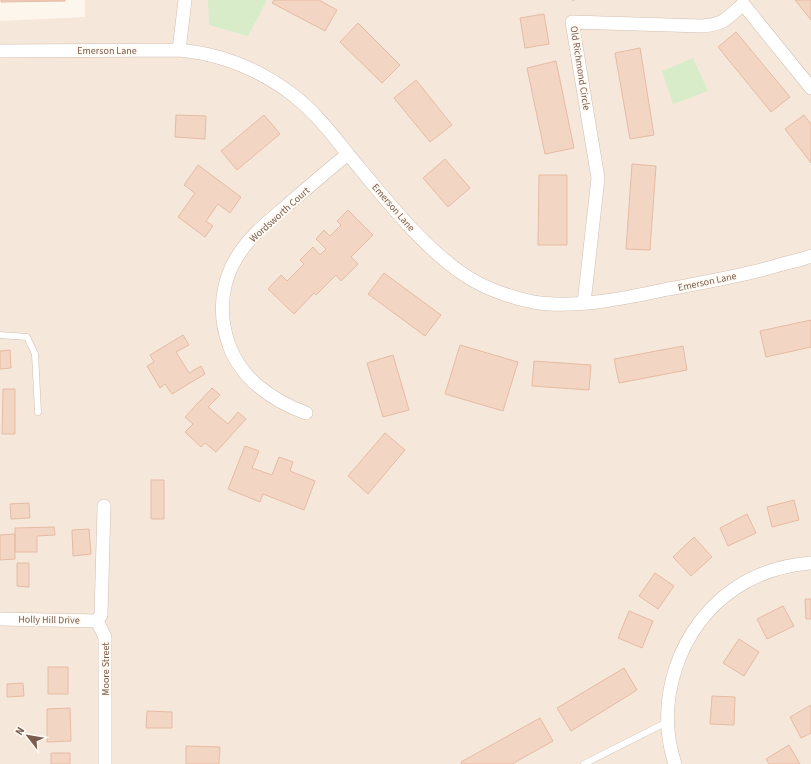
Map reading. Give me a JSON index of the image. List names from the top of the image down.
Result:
{
  "streets": {
    "street": [
      "Emerson Lane",
      "Old Richmond Circle",
      "Wordsworth Court",
      "Holly Hill Drive",
      "Moore Street"
    ]
  },
  "crossings": [
    ["Emerson Lane", "Old Richmond Circle"],
    ["Emerson Lane", "Wordsworth Court"],
    ["Holly Hill Drive", "Moore Street"]
  ],
  "north": "top left"
}
